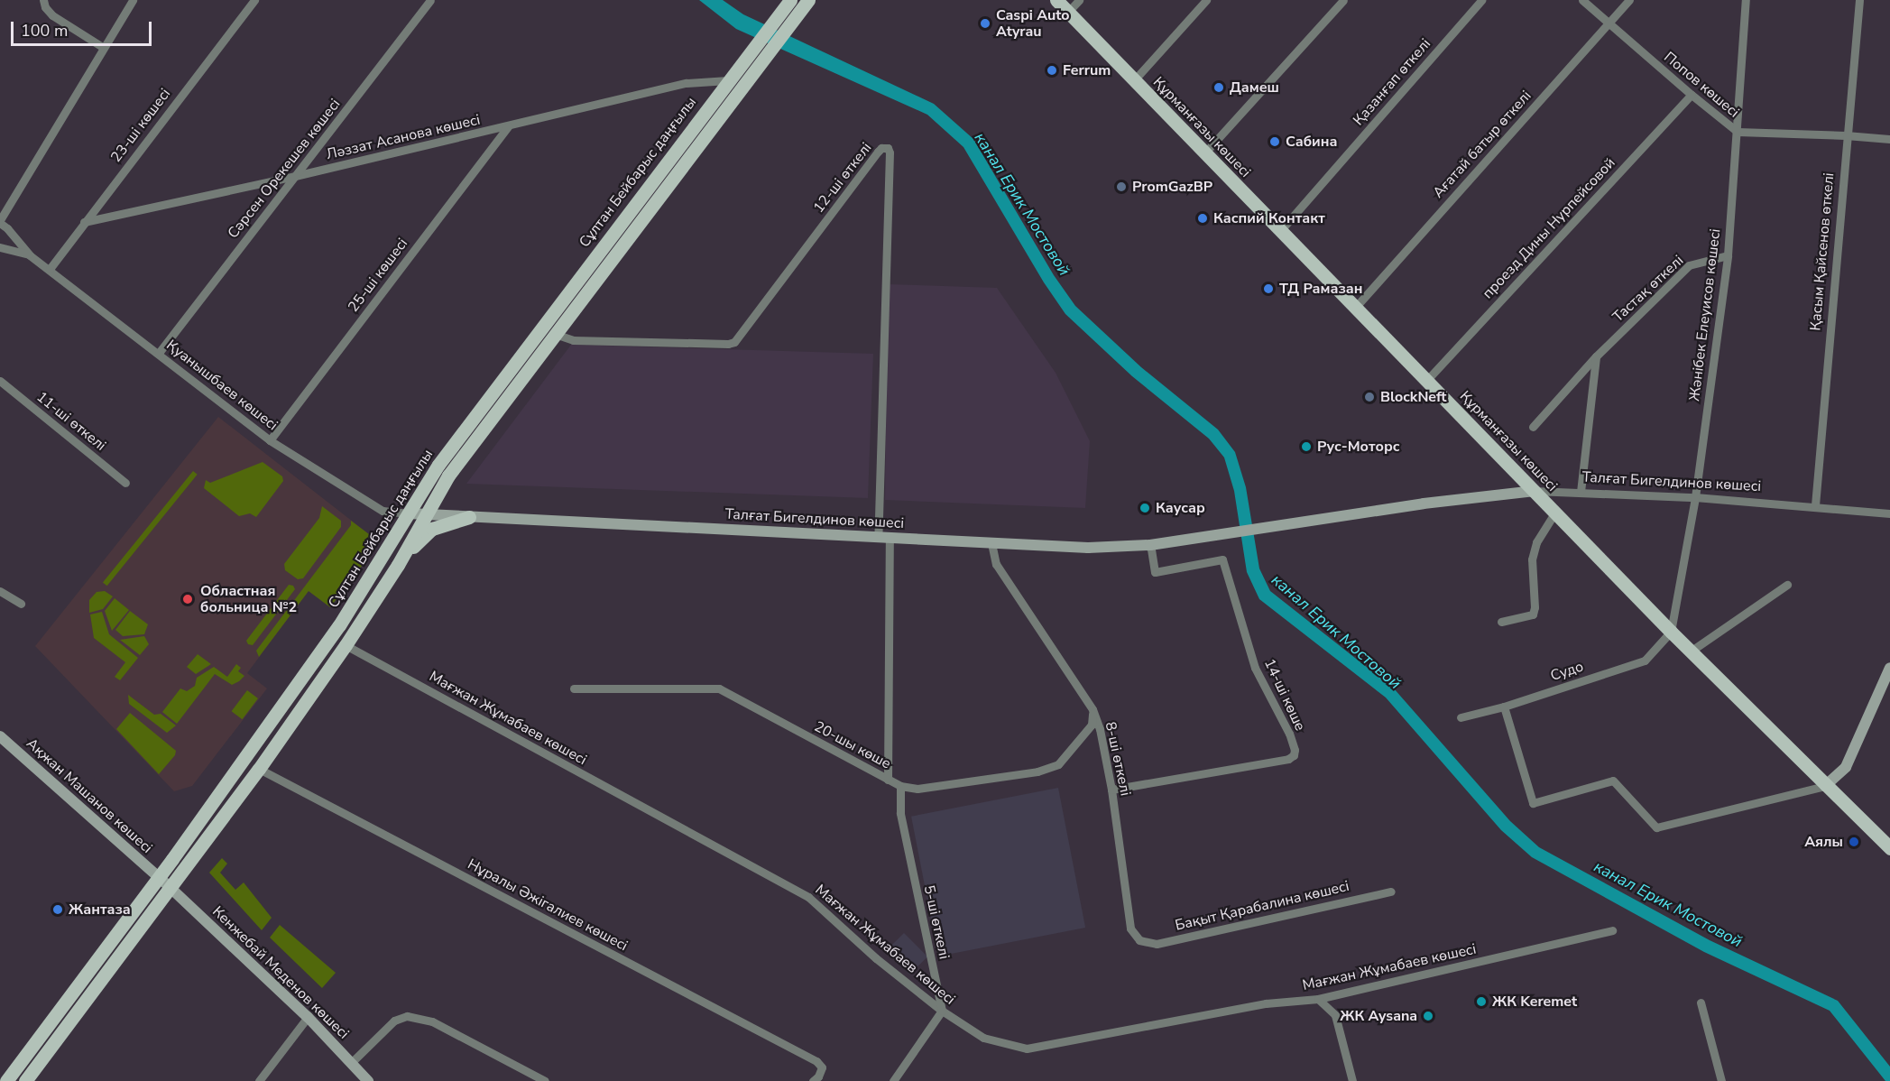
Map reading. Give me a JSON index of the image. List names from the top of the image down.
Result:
{
  "streets": {
    "main road": ["Құрманғазы көшесі", "Сұлтан Бейбарыс даңғылы"],
    "street": [
      "Қазанғап өткелі",
      "Попов көшесі",
      "23-ші көшесі",
      "Ләззат Асанова көшесі",
      "Ағатай батыр өткелі",
      "Сәрсен Орекешев көшесі",
      "12-ші өткелі",
      "проезд Дины Нурпейсовой",
      "Қасым Қайсенов өткелі",
      "25-ші көшесі",
      "Тастақ өткелі",
      "Жәнібек Елеуисов көшесі",
      "Қуанышбаев көшесі",
      "11-ші өткелі",
      "Талғат Бигелдинов көшесі",
      "Судо",
      "14-ші көше",
      "Мағжан Жұмабаев көшесі",
      "20-шы көше",
      "8-ші өткелі",
      "Ақжан Машанов көшесі",
      "Нұралы Әжiгалиев көшесi",
      "Бақыт Қарабалина көшесі",
      "5-ші өткелі",
      "Кенжебай Меденов көшесі"
    ]
  },
  "crossings": [
    ["Қазанғап өткелі", "Құрманғазы көшесі"],
    ["Попов көшесі", "Ағатай батыр өткелі"],
    ["Попов көшесі", "проезд Дины Нурпейсовой"],
    ["Попов көшесі", "Қасым Қайсенов өткелі"],
    ["Попов көшесі", "Жәнібек Елеуисов көшесі"],
    ["23-ші көшесі", "Ләззат Асанова көшесі"],
    ["23-ші көшесі", "Қуанышбаев көшесі"],
    ["Құрманғазы көшесі", "Ағатай батыр өткелі"],
    ["Құрманғазы көшесі", "проезд Дины Нурпейсовой"],
    ["Құрманғазы көшесі", "Жәнібек Елеуисов көшесі"],
    ["Құрманғазы көшесі", "Талғат Бигелдинов көшесі"],
    ["Құрманғазы көшесі", "Судо"],
    ["Ләззат Асанова көшесі", "Сәрсен Орекешев көшесі"],
    ["Ләззат Асанова көшесі", "Сұлтан Бейбарыс даңғылы"],
    ["Ләззат Асанова көшесі", "25-ші көшесі"],
    ["Сәрсен Орекешев көшесі", "Қуанышбаев көшесі"],
    ["Сұлтан Бейбарыс даңғылы", "12-ші өткелі"],
    ["Сұлтан Бейбарыс даңғылы", "Қуанышбаев көшесі"],
    ["Сұлтан Бейбарыс даңғылы", "Талғат Бигелдинов көшесі"],
    ["Сұлтан Бейбарыс даңғылы", "Мағжан Жұмабаев көшесі"],
    ["Сұлтан Бейбарыс даңғылы", "Ақжан Машанов көшесі"],
    ["Сұлтан Бейбарыс даңғылы", "Нұралы Әжiгалиев көшесi"],
    ["Сұлтан Бейбарыс даңғылы", "Кенжебай Меденов көшесі"],
    ["12-ші өткелі", "Талғат Бигелдинов көшесі"],
    ["Қасым Қайсенов өткелі", "Талғат Бигелдинов көшесі"],
    ["25-ші көшесі", "Қуанышбаев көшесі"],
    ["Тастақ өткелі", "Жәнібек Елеуисов көшесі"],
    ["Жәнібек Елеуисов көшесі", "Талғат Бигелдинов көшесі"],
    ["Жәнібек Елеуисов көшесі", "Судо"],
    ["Қуанышбаев көшесі", "Талғат Бигелдинов көшесі"],
    ["Талғат Бигелдинов көшесі", "14-ші көше"],
    ["Талғат Бигелдинов көшесі", "8-ші өткелі"],
    ["14-ші көше", "8-ші өткелі"],
    ["Мағжан Жұмабаев көшесі", "5-ші өткелі"],
    ["20-шы көше", "8-ші өткелі"],
    ["20-шы көше", "5-ші өткелі"],
    ["8-ші өткелі", "Бақыт Қарабалина көшесі"],
    ["Ақжан Машанов көшесі", "Кенжебай Меденов көшесі"]
  ],
  "water": ["канал Ерик Мостовой"],
  "places": [
    "Caspi Auto Atyrau",
    "Ferrum",
    "Дамеш",
    "Сабина",
    "PromGazBP",
    "Каспий Контакт",
    "ТД Рамазан",
    "BlockNeft",
    "Рус-Моторс",
    "Каусар",
    "Областная больница №2",
    "Аялы",
    "Жантаза",
    "ЖК Keremet",
    "ЖК Aysana"
  ],
  "scale_bar": "100 m"
}
